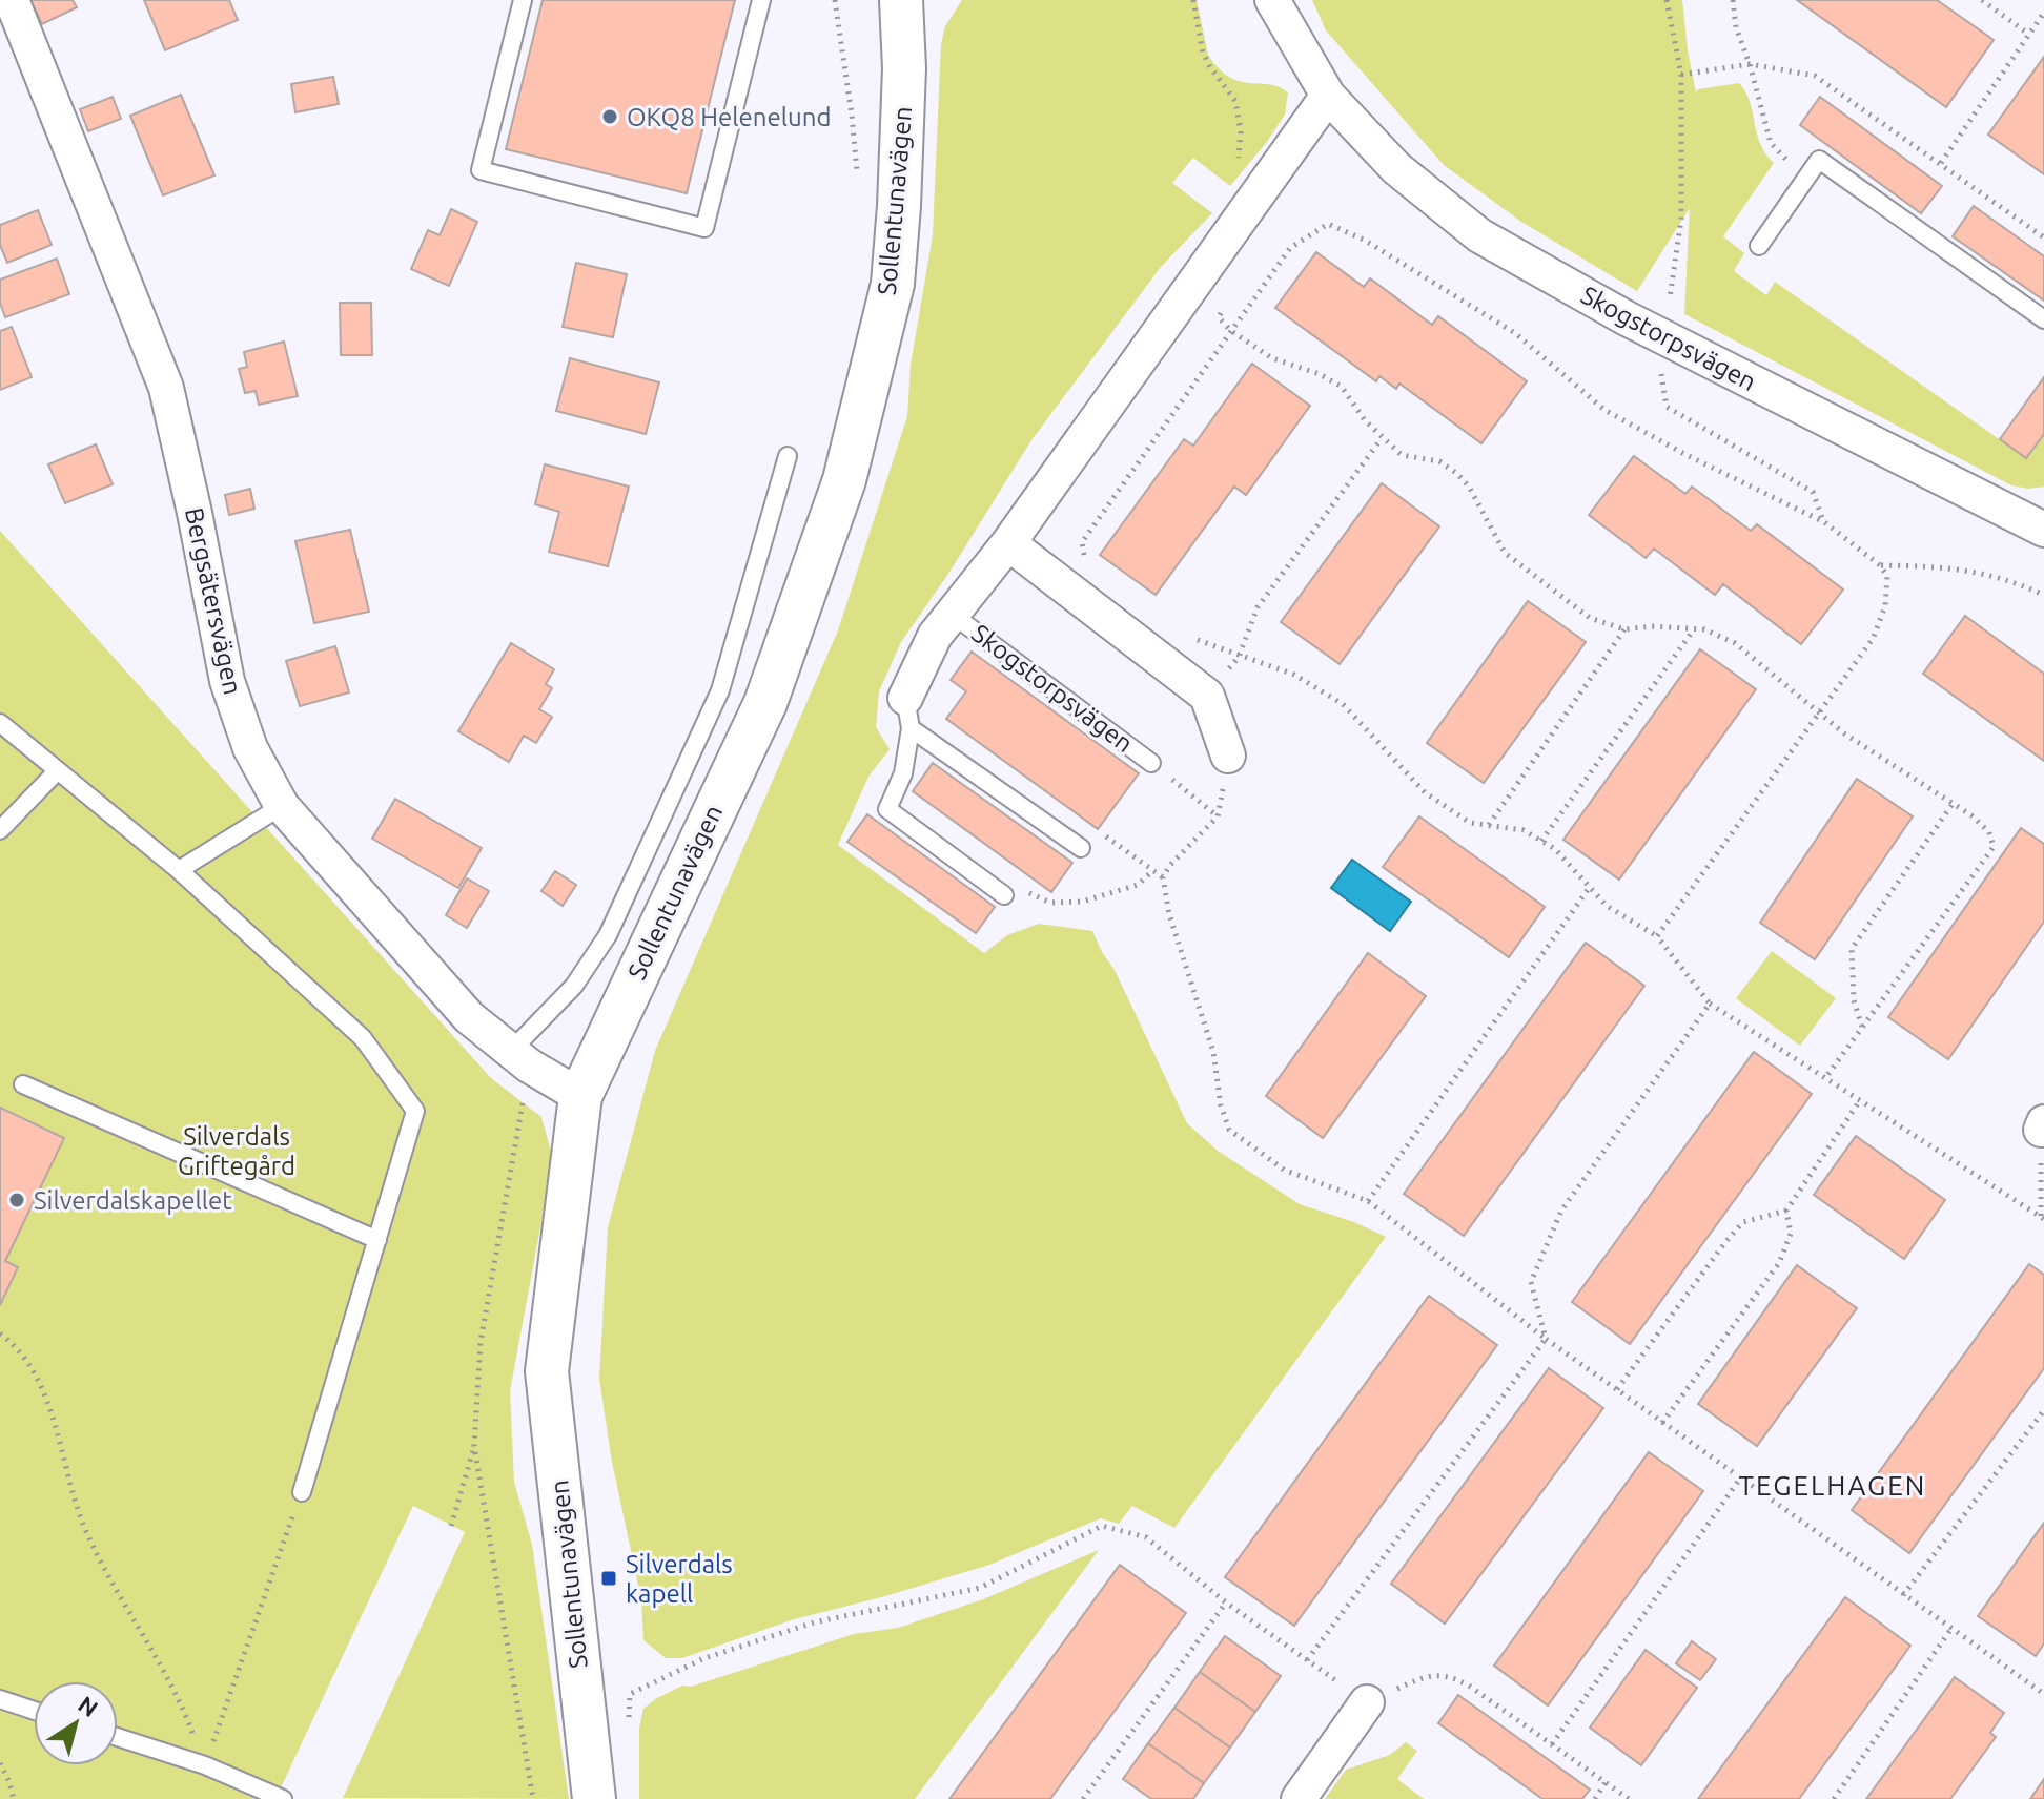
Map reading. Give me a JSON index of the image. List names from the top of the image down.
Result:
{
  "streets": {
    "street": ["Sollentunavägen", "Skogstorpsvägen", "Bergsätersvägen"]
  },
  "crossings": [
    ["Sollentunavägen", "Bergsätersvägen"]
  ],
  "districts": ["TEGELHAGEN"],
  "parks": ["Silverdals Griftegård"],
  "places": {
    "other": ["OKQ8 Helenelund", "Silverdalskapellet"],
    "transit": ["Silverdals kapell"]
  },
  "north": "top right"
}
